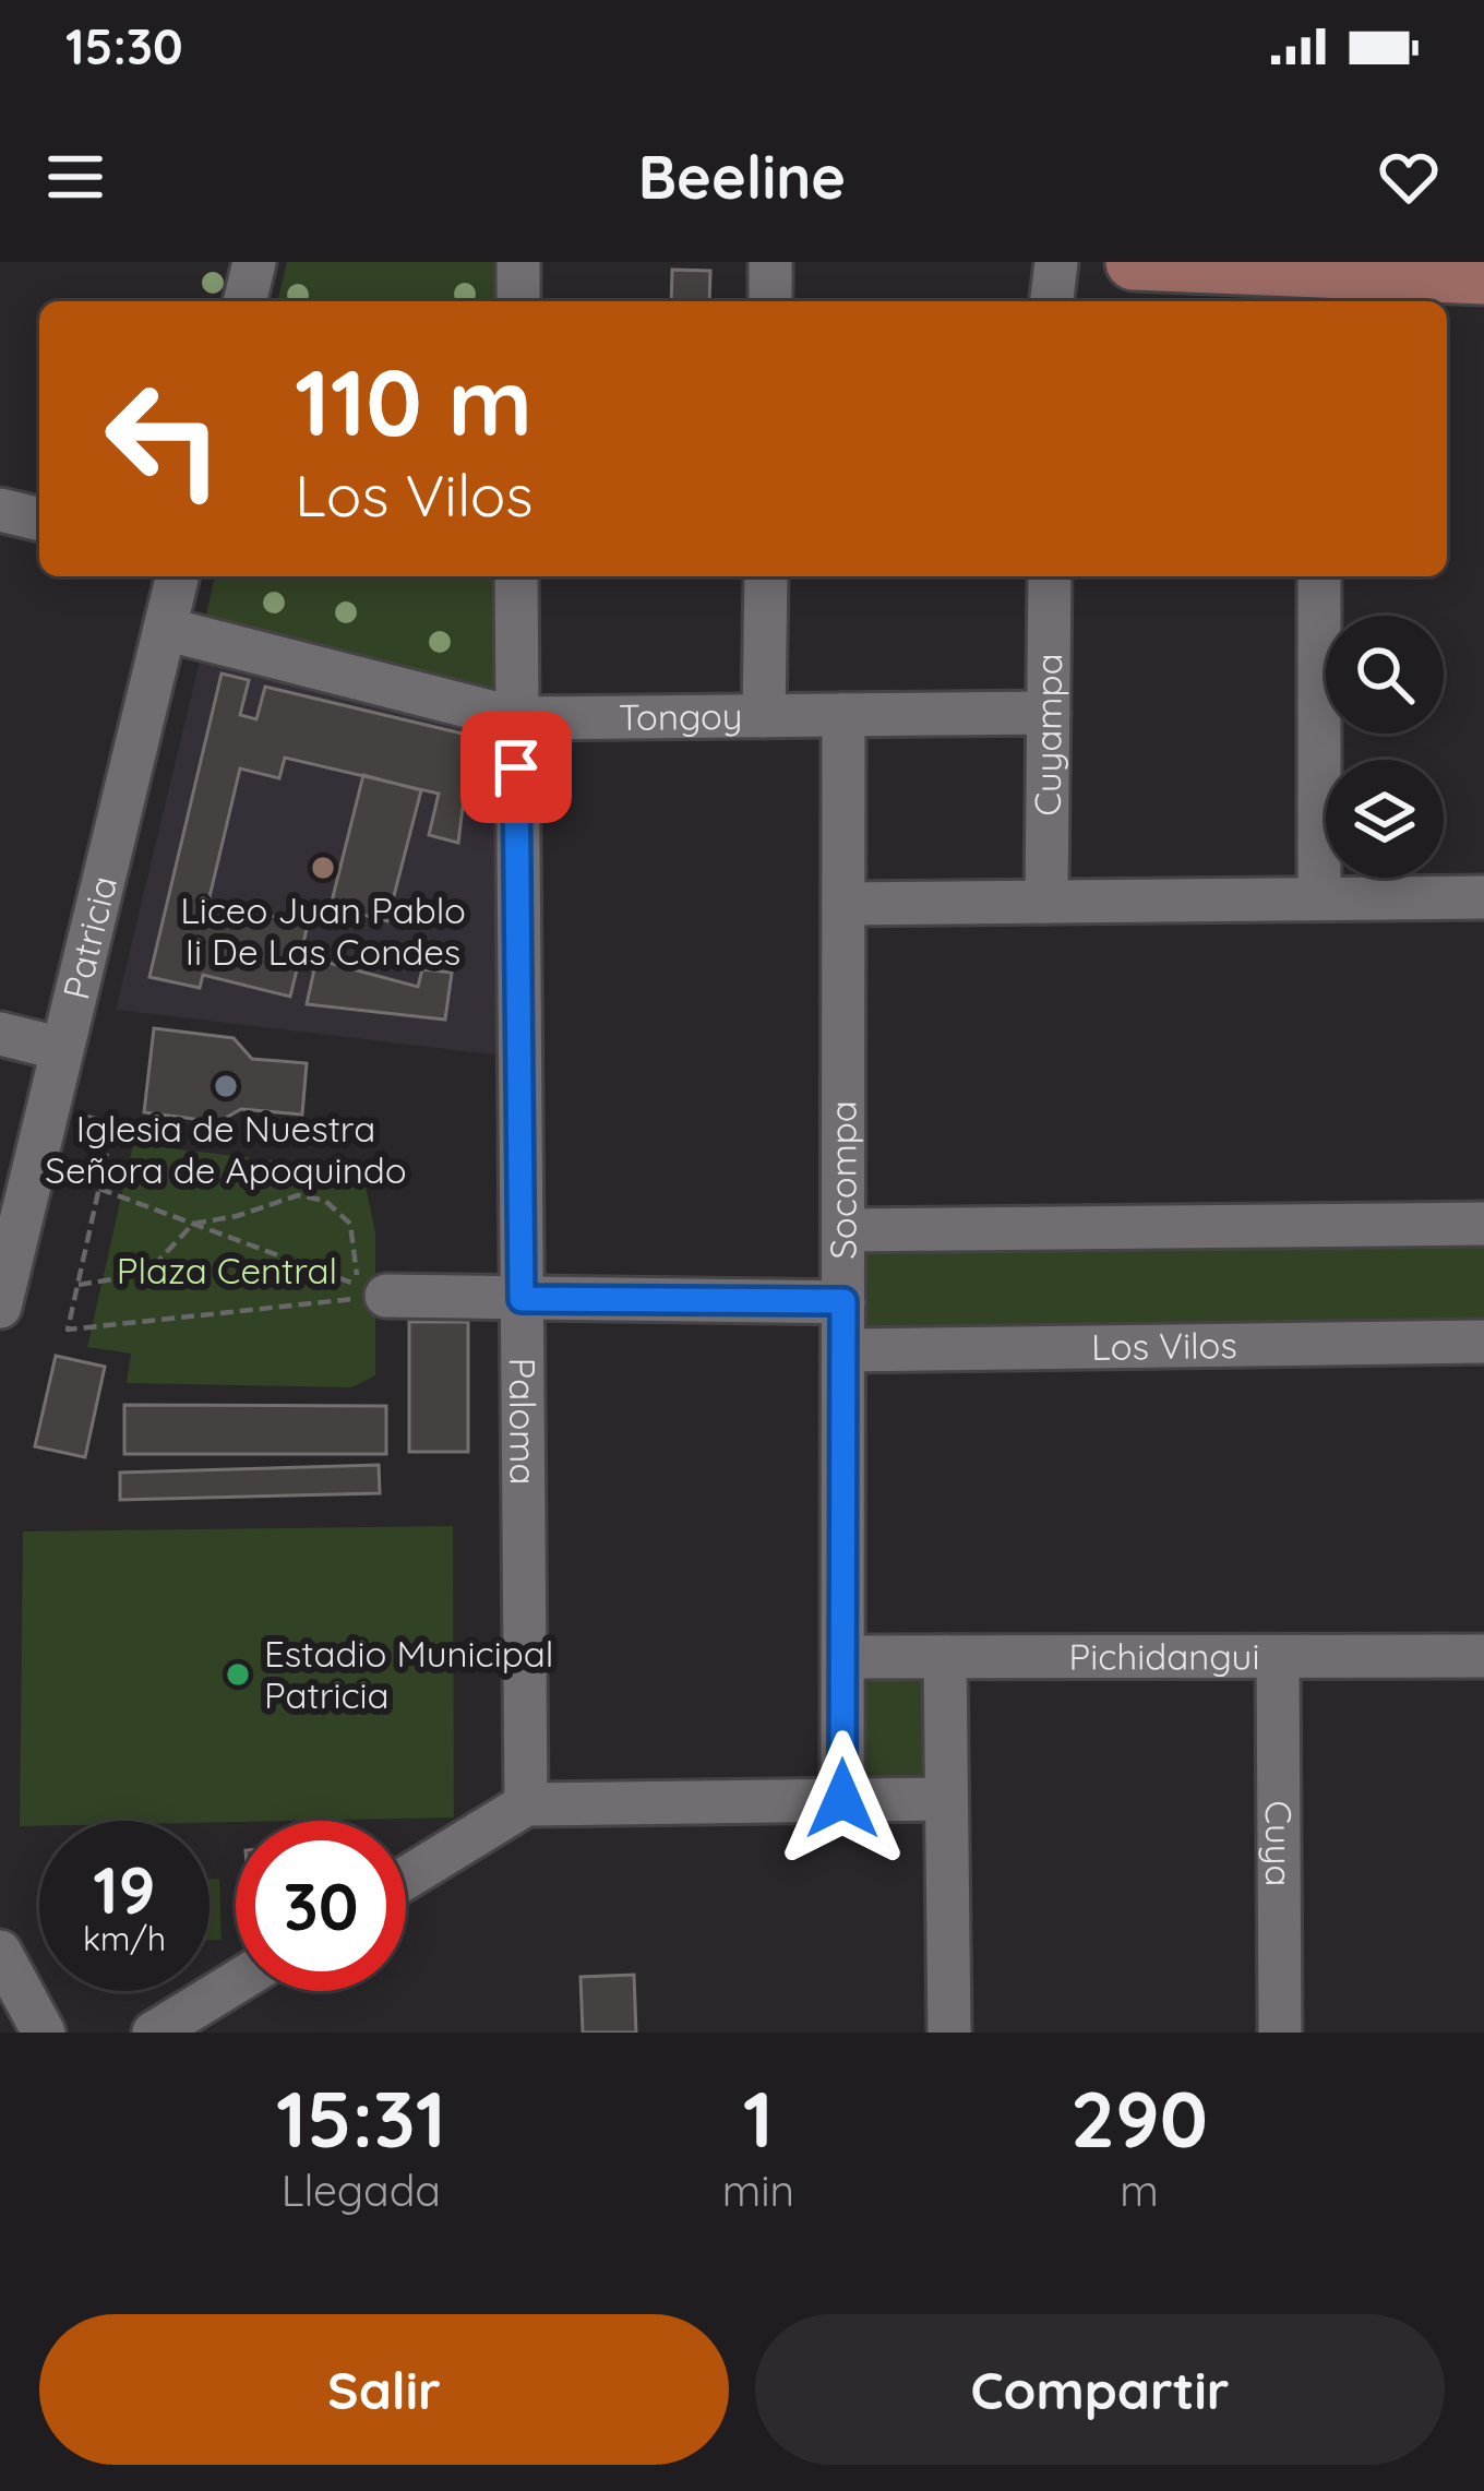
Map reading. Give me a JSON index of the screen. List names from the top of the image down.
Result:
{
  "streets": {
    "street": [
      "Tongoy",
      "Cuyampa",
      "Patricia",
      "Socompa",
      "Los Vilos",
      "Paloma",
      "Pichidangui",
      "Cuya"
    ]
  },
  "crossings": [
    ["Tongoy", "Cuyampa"],
    ["Tongoy", "Patricia"],
    ["Tongoy", "Socompa"],
    ["Tongoy", "Paloma"],
    ["Socompa", "Los Vilos"],
    ["Socompa", "Pichidangui"],
    ["Pichidangui", "Cuya"]
  ],
  "parks": ["Plaza Central"],
  "places": ["Liceo Juan Pablo Ii De Las Condes", "Iglesia de Nuestra Señora de Apoquindo", "Estadio Municipal Patricia"],
  "page": {
    "status": "15:30",
    "header": "Beeline",
    "turn": ["110 m", "Los Vilos"],
    "speed": "19 km/h",
    "limit": "30",
    "eta": [
      "15:31",
      "Llegada",
      "1",
      "min",
      "290",
      "m"
    ],
    "buttons": ["Salir", "Compartir"]
  }
}
